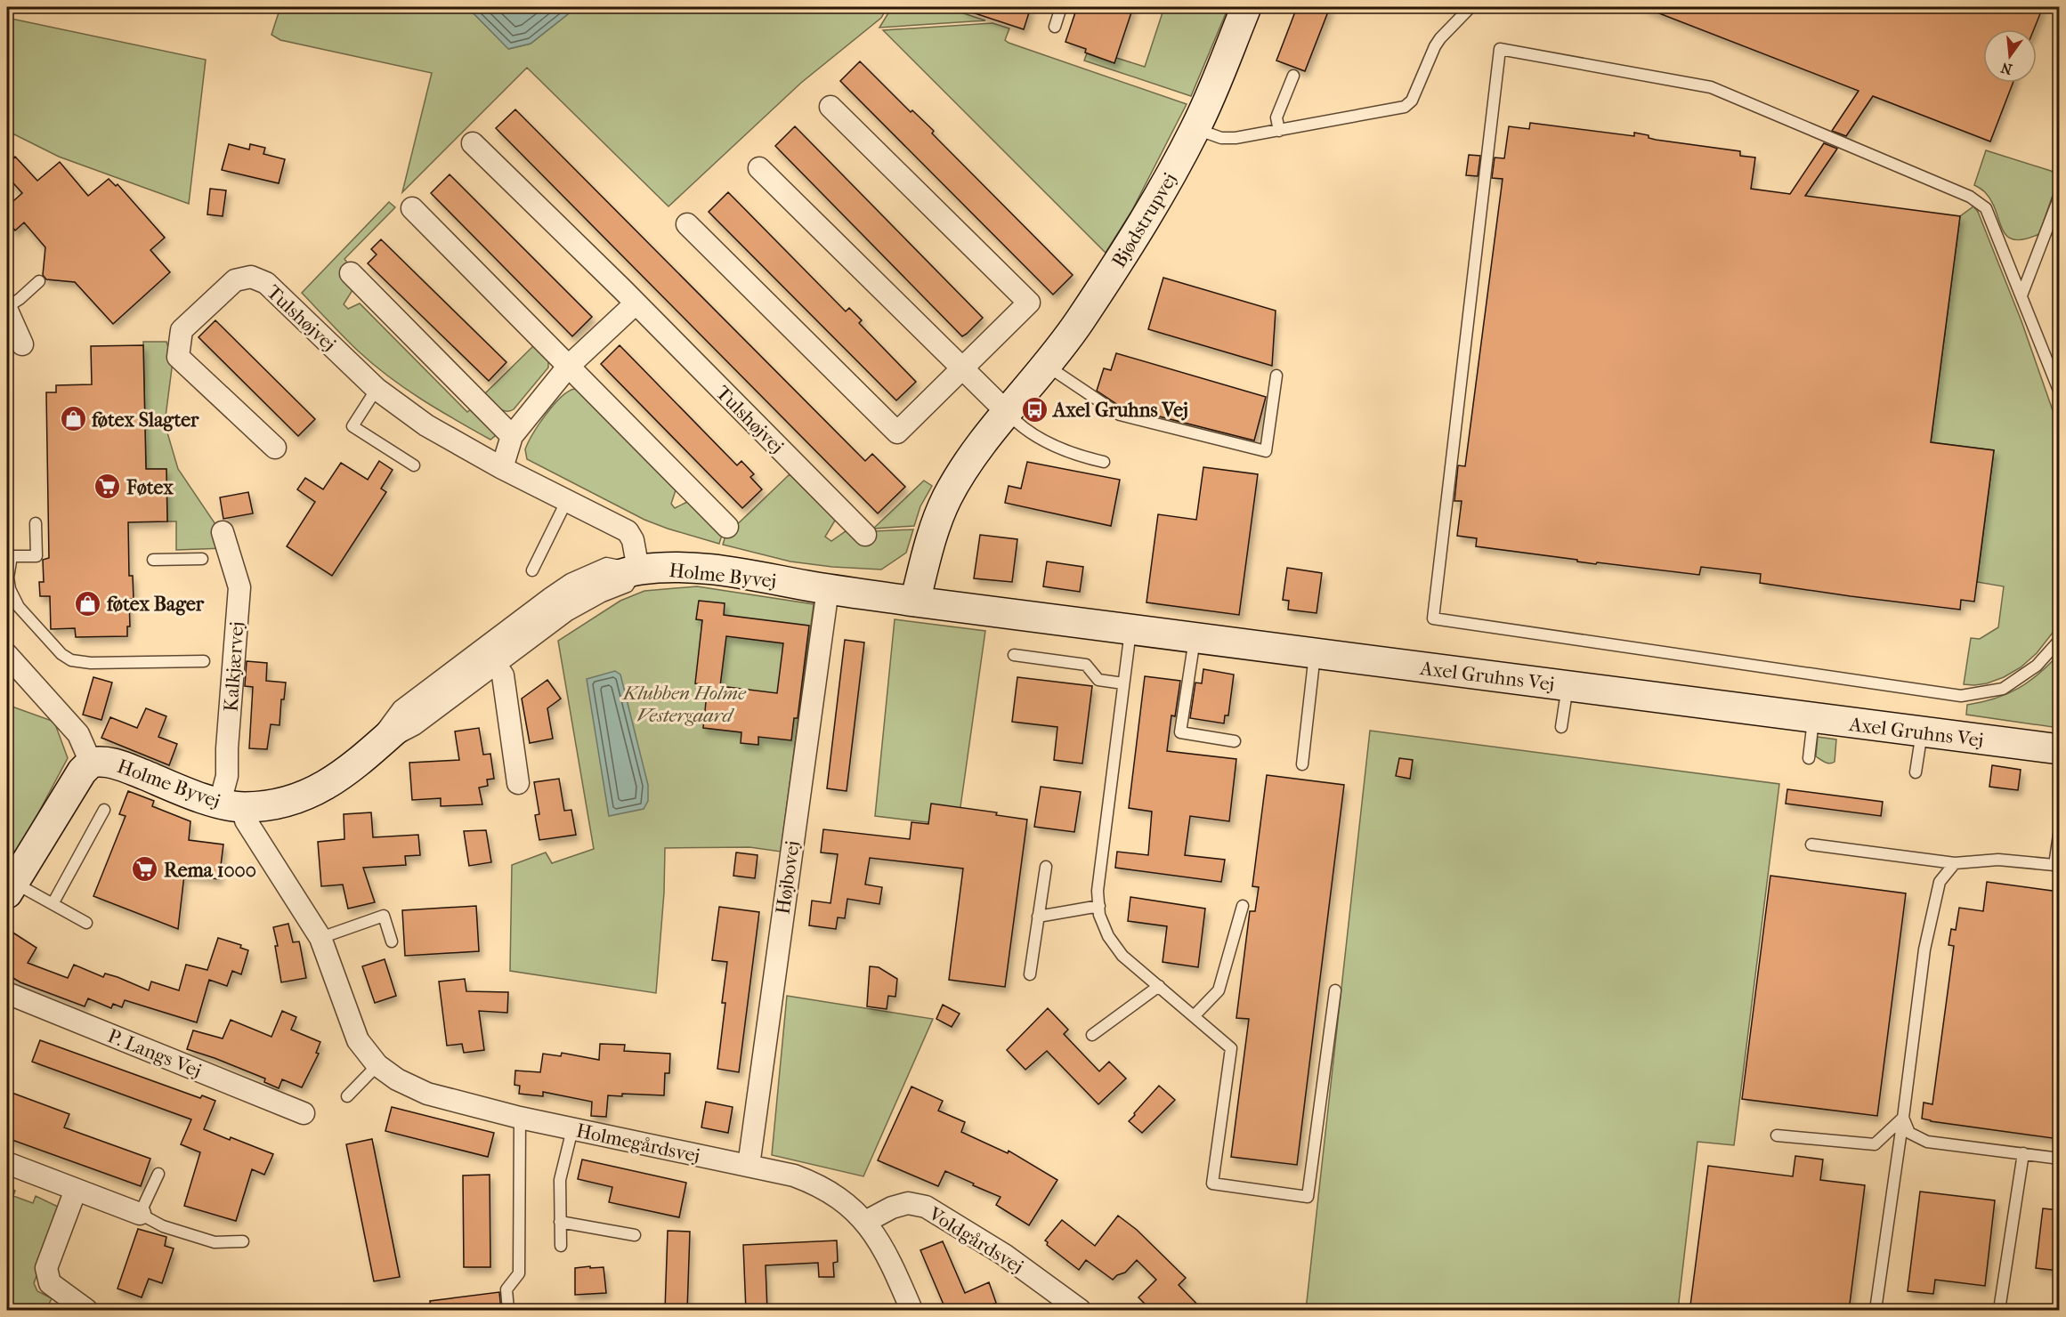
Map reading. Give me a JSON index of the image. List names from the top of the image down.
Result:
{
  "streets": {
    "street": [
      "Bjødstrupvej",
      "Tulshøjvej",
      "Holme Byvej",
      "Kalkjærvej",
      "Axel Gruhns Vej",
      "Højbovej",
      "P. Langs Vej",
      "Holmegårdsvej",
      "Voldgårdsvej"
    ]
  },
  "crossings": [
    ["Bjødstrupvej", "Holme Byvej"],
    ["Bjødstrupvej", "Axel Gruhns Vej"],
    ["Tulshøjvej", "Holme Byvej"],
    ["Holme Byvej", "Kalkjærvej"],
    ["Holme Byvej", "Axel Gruhns Vej"],
    ["Holme Byvej", "Højbovej"],
    ["Holme Byvej", "Holmegårdsvej"],
    ["Højbovej", "Holmegårdsvej"],
    ["Holmegårdsvej", "Voldgårdsvej"]
  ],
  "parks": ["Klubben Holme Vestergaard"],
  "places": {
    "bus stop": ["Axel Gruhns Vej"],
    "shop": ["føtex Slagter", "føtex Bager"],
    "supermarket": ["Føtex", "Rema 1000"]
  },
  "north": "bottom"
}
